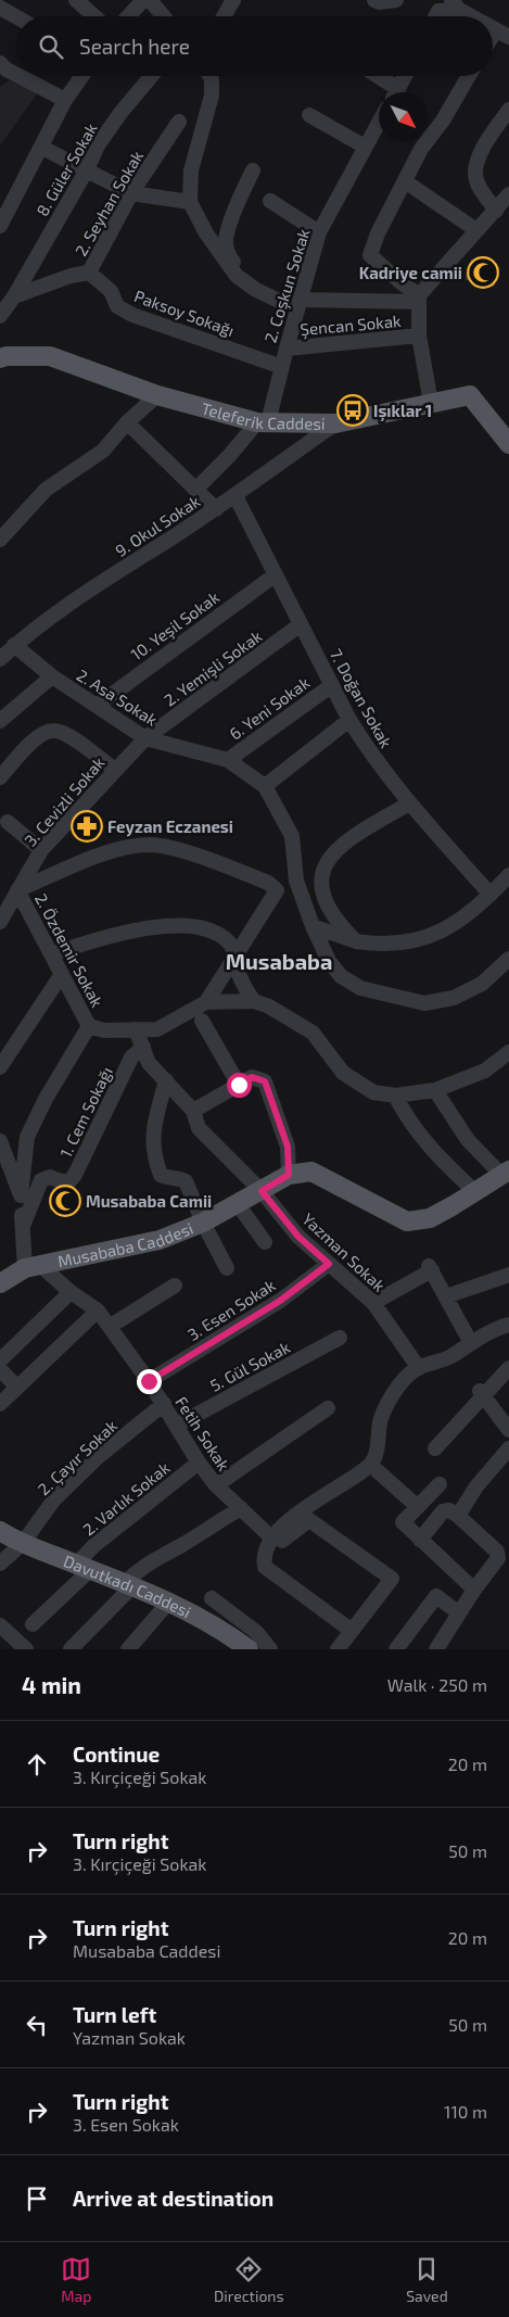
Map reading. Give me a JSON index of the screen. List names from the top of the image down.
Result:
{
  "streets": {
    "main road": ["Teleferik Caddesi", "Musababa Caddesi", "Davutkadı Caddesi"],
    "street": [
      "8. Güler Sokak",
      "2. Seyhan Sokak",
      "2. Coşkun Sokak",
      "Paksoy Sokağı",
      "Şencan Sokak",
      "9. Okul Sokak",
      "10. Yeşil Sokak",
      "2. Yemişli Sokak",
      "2. Asa Sokak",
      "7. Doğan Sokak",
      "6. Yeni Sokak",
      "3. Cevizli Sokak",
      "2. Özdemir Sokak",
      "1. Cem Sokağı",
      "Yazman Sokak",
      "3. Esen Sokak",
      "5. Gül Sokak",
      "Fetih Sokak",
      "2. Çayır Sokak",
      "2. Varlık Sokak"
    ]
  },
  "crossings": [
    ["8. Güler Sokak", "2. Seyhan Sokak"],
    ["2. Seyhan Sokak", "Paksoy Sokağı"],
    ["2. Coşkun Sokak", "Paksoy Sokağı"],
    ["2. Coşkun Sokak", "Şencan Sokak"],
    ["2. Coşkun Sokak", "Teleferik Caddesi"],
    ["Teleferik Caddesi", "9. Okul Sokak"],
    ["9. Okul Sokak", "2. Asa Sokak"],
    ["9. Okul Sokak", "7. Doğan Sokak"],
    ["10. Yeşil Sokak", "2. Asa Sokak"],
    ["10. Yeşil Sokak", "7. Doğan Sokak"],
    ["2. Yemişli Sokak", "2. Asa Sokak"],
    ["2. Yemişli Sokak", "7. Doğan Sokak"],
    ["2. Yemişli Sokak", "3. Cevizli Sokak"],
    ["2. Asa Sokak", "6. Yeni Sokak"],
    ["2. Asa Sokak", "3. Cevizli Sokak"],
    ["7. Doğan Sokak", "6. Yeni Sokak"],
    ["3. Cevizli Sokak", "2. Özdemir Sokak"],
    ["1. Cem Sokağı", "Yazman Sokak"],
    ["Musababa Caddesi", "Yazman Sokak"],
    ["Musababa Caddesi", "Fetih Sokak"],
    ["Yazman Sokak", "3. Esen Sokak"],
    ["3. Esen Sokak", "Fetih Sokak"],
    ["5. Gül Sokak", "Fetih Sokak"],
    ["Fetih Sokak", "2. Çayır Sokak"],
    ["Fetih Sokak", "2. Varlık Sokak"],
    ["2. Çayır Sokak", "Davutkadı Caddesi"],
    ["2. Varlık Sokak", "Davutkadı Caddesi"]
  ],
  "districts": ["Musababa"],
  "places": {
    "mosque": ["Kadriye camii", "Musababa Camii"],
    "bus stop": ["Işıklar 1"],
    "pharmacy": ["Feyzan Eczanesi"]
  },
  "north": "bottom right",
  "page": {
    "search": "Search here",
    "heading": ["4 min", "Walk · 250 m"],
    "list": [
      ["Continue", "3. Kırçiçeği Sokak", "20 m"],
      ["Turn right", "3. Kırçiçeği Sokak", "50 m"],
      ["Turn right", "Musababa Caddesi", "20 m"],
      ["Turn left", "Yazman Sokak", "50 m"],
      ["Turn right", "3. Esen Sokak", "110 m"],
      "Arrive at destination"
    ],
    "nav": ["Map", "Directions", "Saved"]
  }
}
